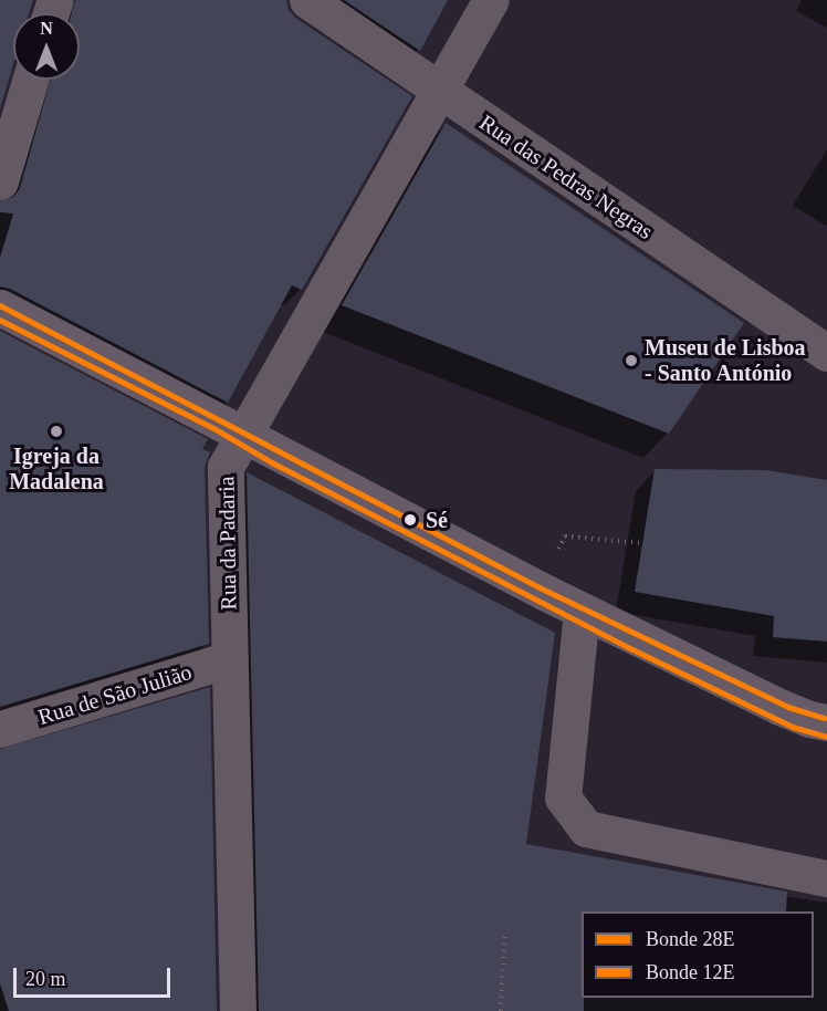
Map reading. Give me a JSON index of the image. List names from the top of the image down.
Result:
{
  "streets": {
    "street": ["Rua das Pedras Negras", "Rua da Padaria", "Rua de São Julião"]
  },
  "crossings": [
    ["Rua das Pedras Negras", "Rua da Padaria"],
    ["Rua da Padaria", "Rua de São Julião"]
  ],
  "places": ["Museu de Lisboa - Santo António", "Igreja da Madalena", "Sé"],
  "lines": ["tram line 12E", "tram line 28E"],
  "legend": ["Bonde 28E", "Bonde 12E"],
  "scale_bar": "20 m",
  "north": "top"
}
